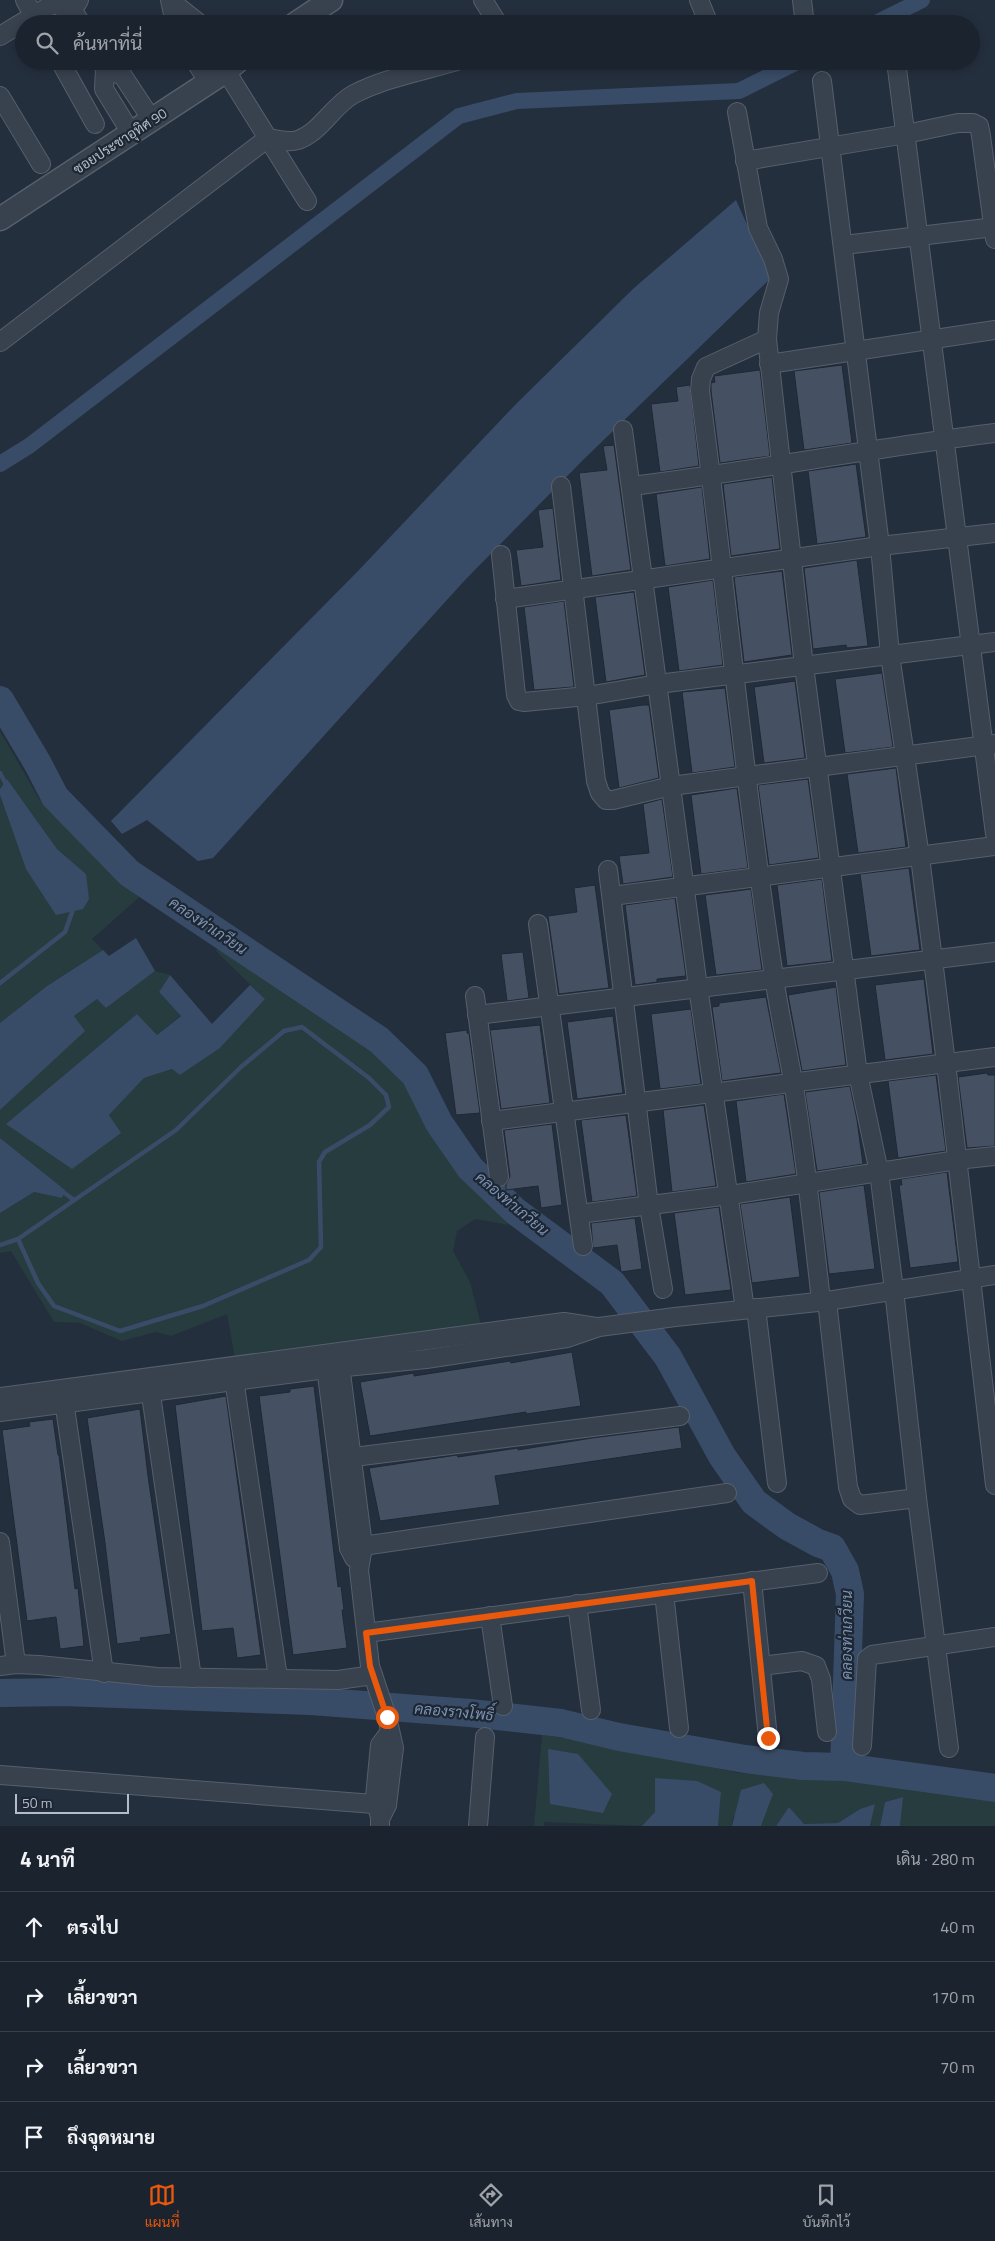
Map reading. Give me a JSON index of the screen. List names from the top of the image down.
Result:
{
  "streets": {
    "street": ["ซอยประชาอุทิศ 90"]
  },
  "water": ["คลองท่าเกวียน", "คลองรางโพธิ์"],
  "scale_bar": "50 m",
  "page": {
    "search": "ค้นหาที่นี่",
    "scale": "50 m",
    "heading": ["4 นาที", "เดิน · 280 m"],
    "list": [
      ["ตรงไป", "40 m"],
      ["เลี้ยวขวา", "170 m"],
      ["เลี้ยวขวา", "70 m"],
      "ถึงจุดหมาย"
    ],
    "nav": ["แผนที่", "เส้นทาง", "บันทึกไว้"]
  }
}
